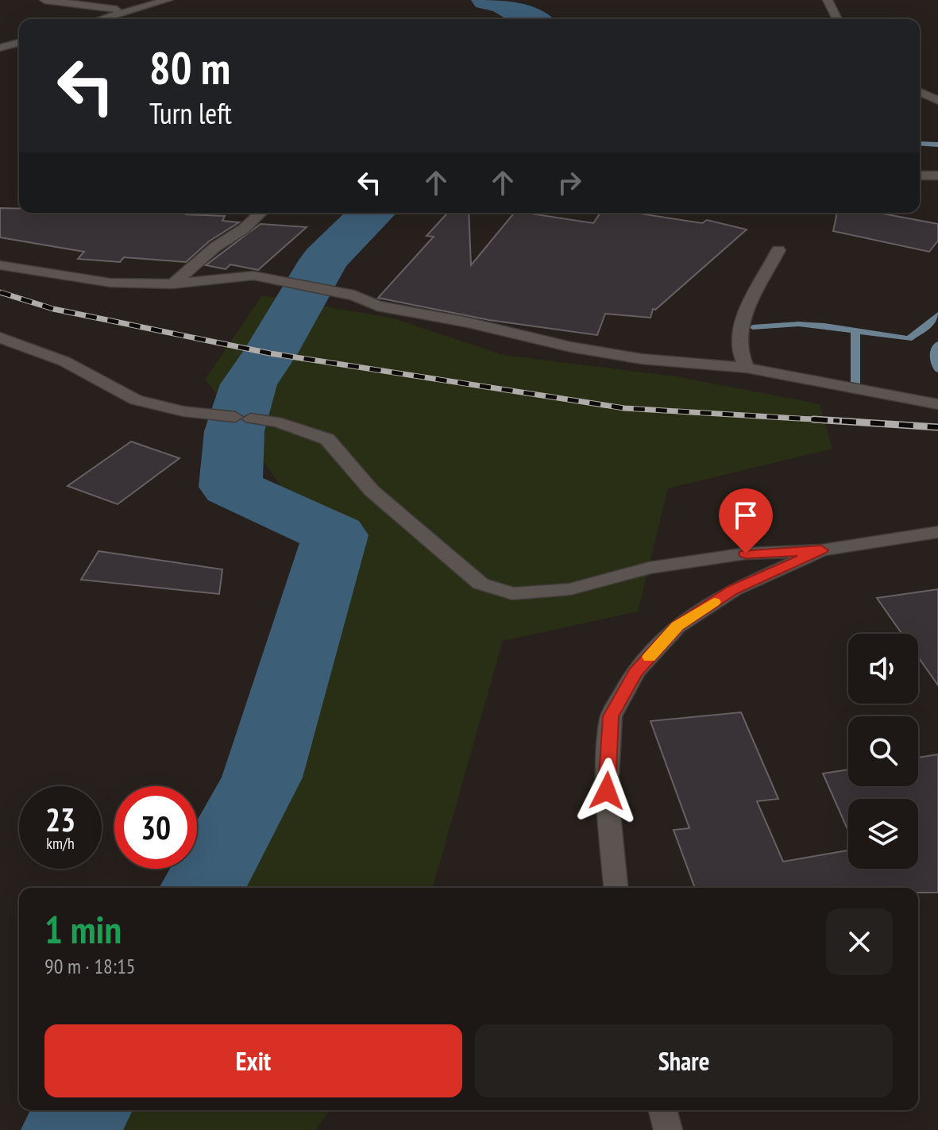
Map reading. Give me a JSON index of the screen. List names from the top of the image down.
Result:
{
  "page": {
    "turn": ["80 m", "Turn left"],
    "speed": "23 km/h",
    "limit": "30",
    "heading": ["1 min", "90 m · 18:15"],
    "buttons": ["Exit", "Share"]
  }
}
